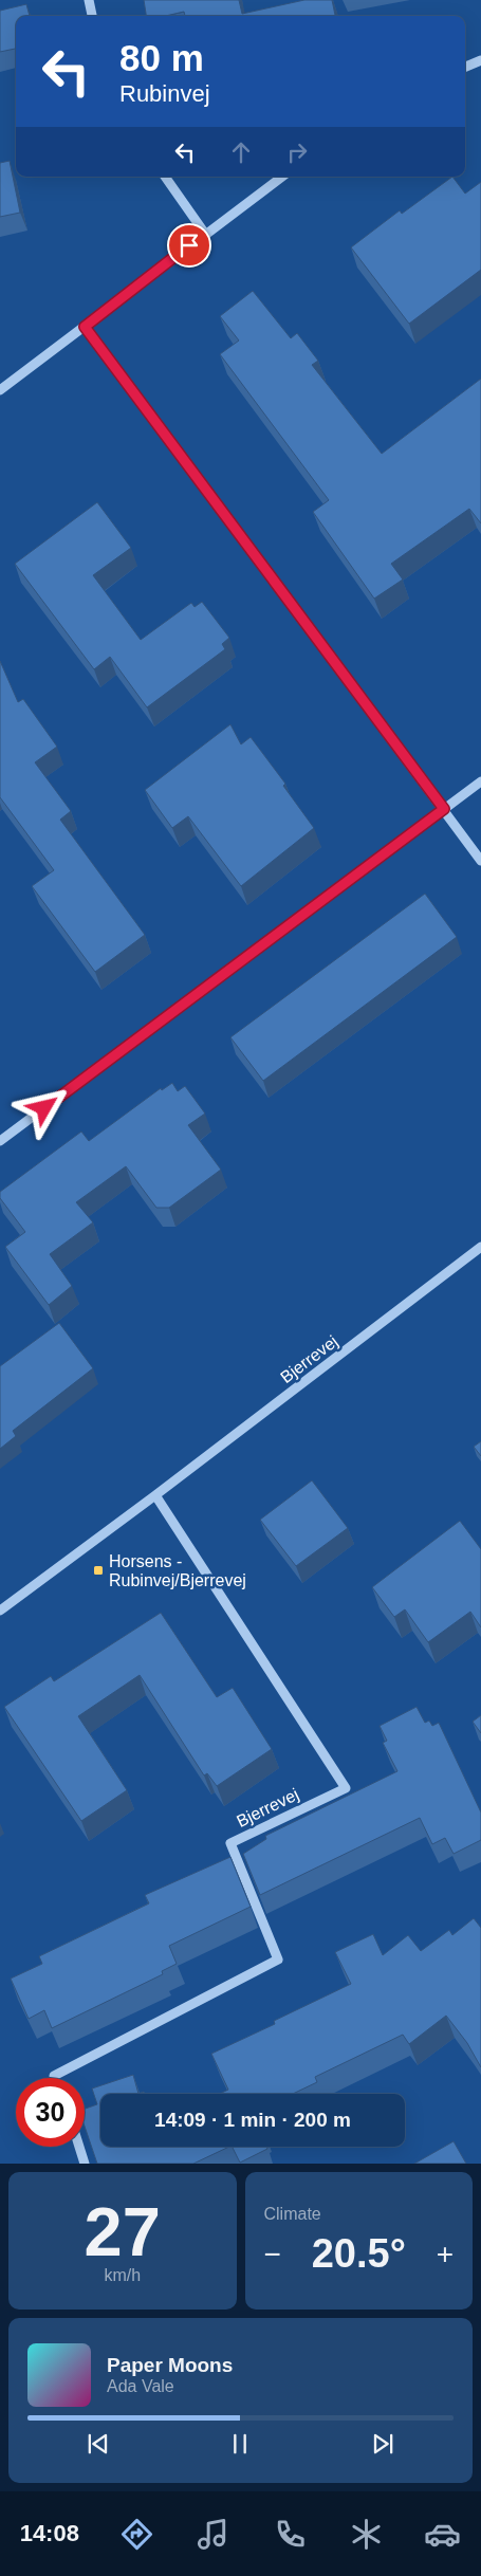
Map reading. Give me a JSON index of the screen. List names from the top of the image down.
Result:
{
  "streets": {
    "street": ["Bjerrevej"]
  },
  "places": {
    "transit": ["Horsens - Rubinvej/Bjerrevej"]
  },
  "page": {
    "turn": ["80 m", "Rubinvej"],
    "limit": "30",
    "trip": "14:09 · 1 min · 200 m",
    "tile": [
      ["27", "km/h"],
      "Climate"
    ],
    "heat": ["−", "20.5°", "+"],
    "song": ["Paper Moons", "Ada Vale"],
    "tabs": "14:08"
  }
}
